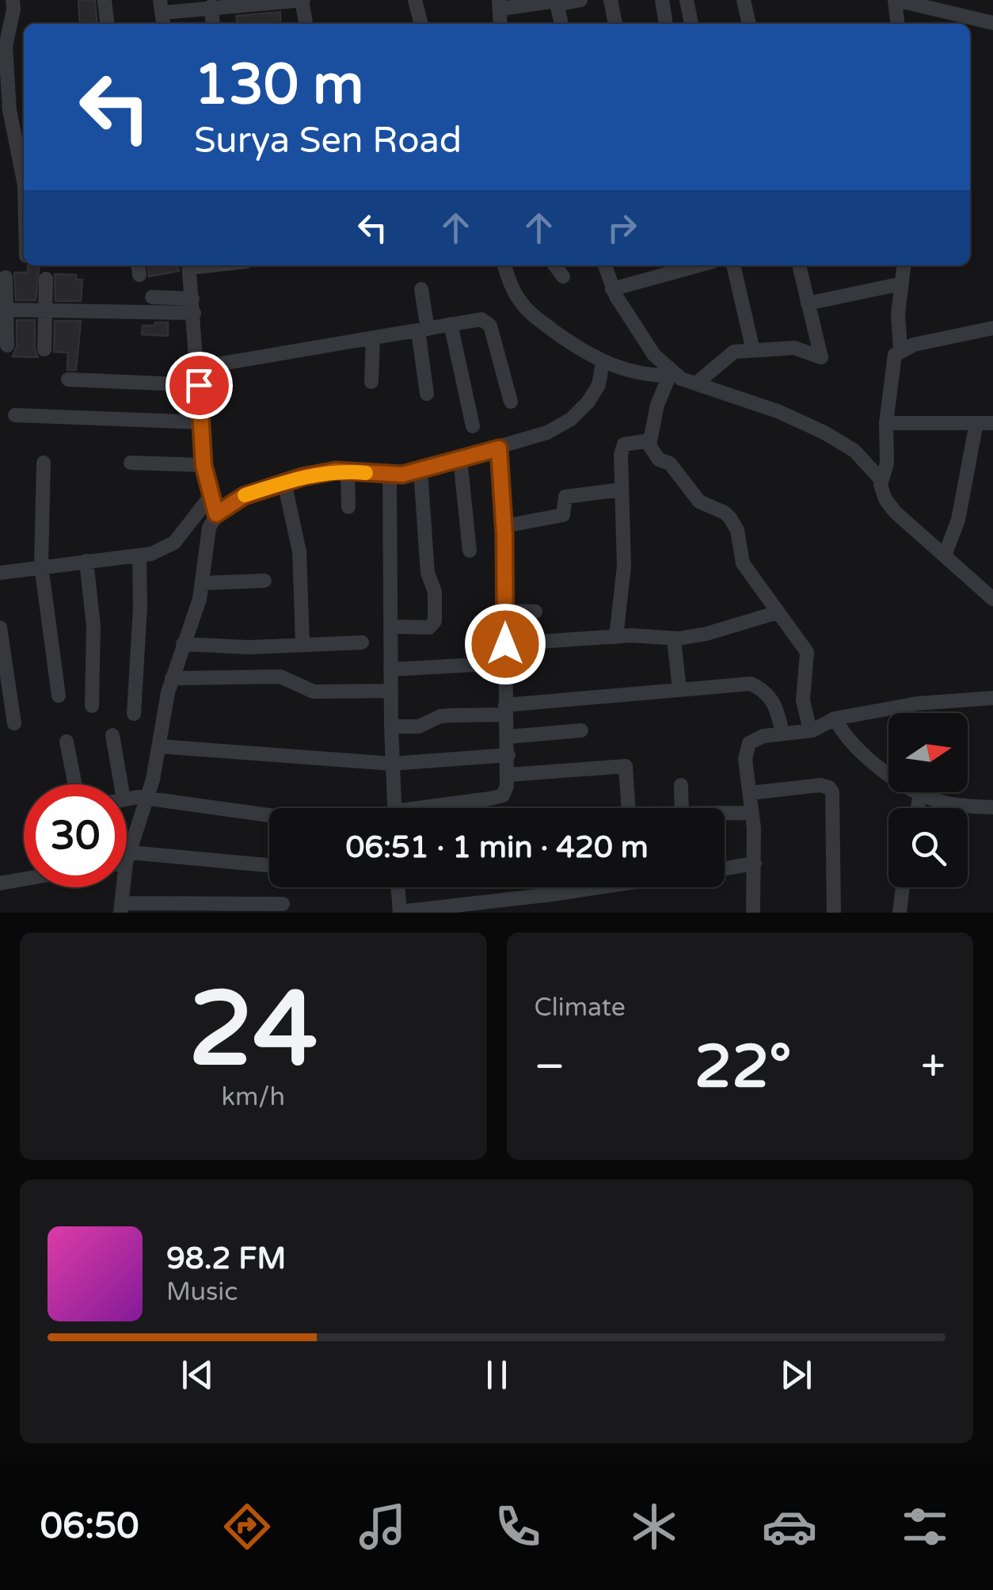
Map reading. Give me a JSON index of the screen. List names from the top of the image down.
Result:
{
  "north": "right",
  "page": {
    "turn": ["130 m", "Surya Sen Road"],
    "limit": "30",
    "trip": "06:51 · 1 min · 420 m",
    "tile": [
      ["24", "km/h"],
      "Climate"
    ],
    "heat": ["−", "22°", "+"],
    "song": ["98.2 FM", "Music"],
    "tabs": "06:50"
  }
}
